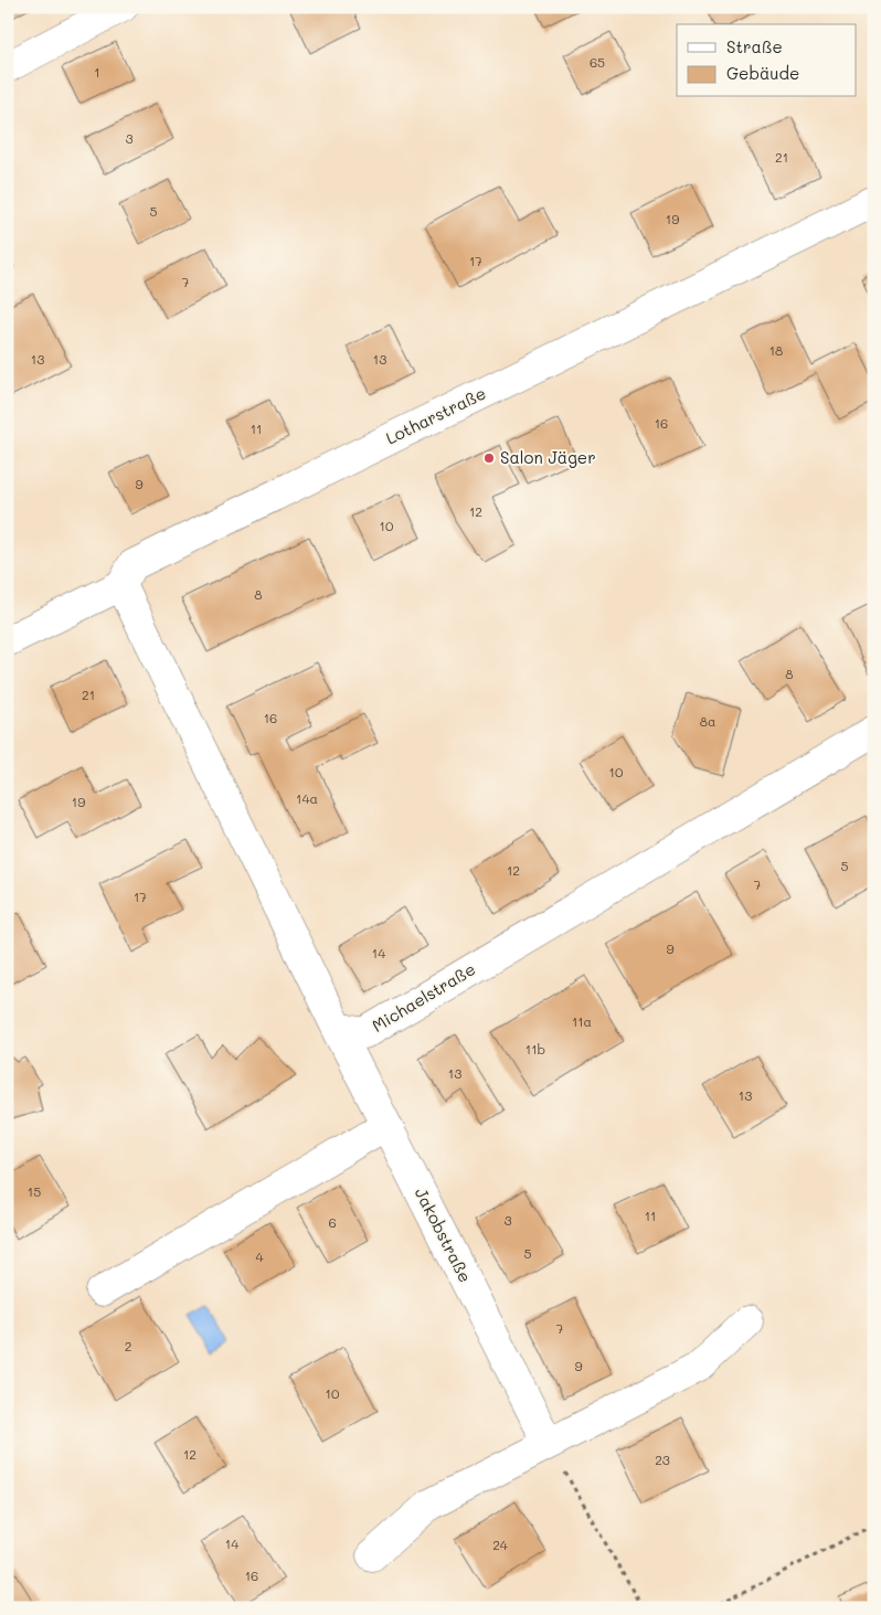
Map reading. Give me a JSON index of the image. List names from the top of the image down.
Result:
{
  "streets": {
    "street": ["Lotharstraße", "Michaelstraße", "Jakobstraße"]
  },
  "crossings": [
    ["Michaelstraße", "Jakobstraße"]
  ],
  "places": ["Salon Jäger"],
  "house_numbers": [
    "65",
    "1",
    "3",
    "21",
    "5",
    "19",
    "17",
    "7",
    "18",
    "13",
    "13",
    "16",
    "11",
    "9",
    "12",
    "10",
    "8",
    "8",
    "21",
    "16",
    "8a",
    "10",
    "14a",
    "19",
    "5",
    "12",
    "7",
    "17",
    "9",
    "14",
    "11a",
    "11b",
    "13",
    "13",
    "15",
    "11",
    "3",
    "6",
    "5",
    "4",
    "7",
    "2",
    "9",
    "10",
    "12",
    "23",
    "14",
    "24",
    "16"
  ],
  "legend": ["Straße", "Gebäude"]
}
